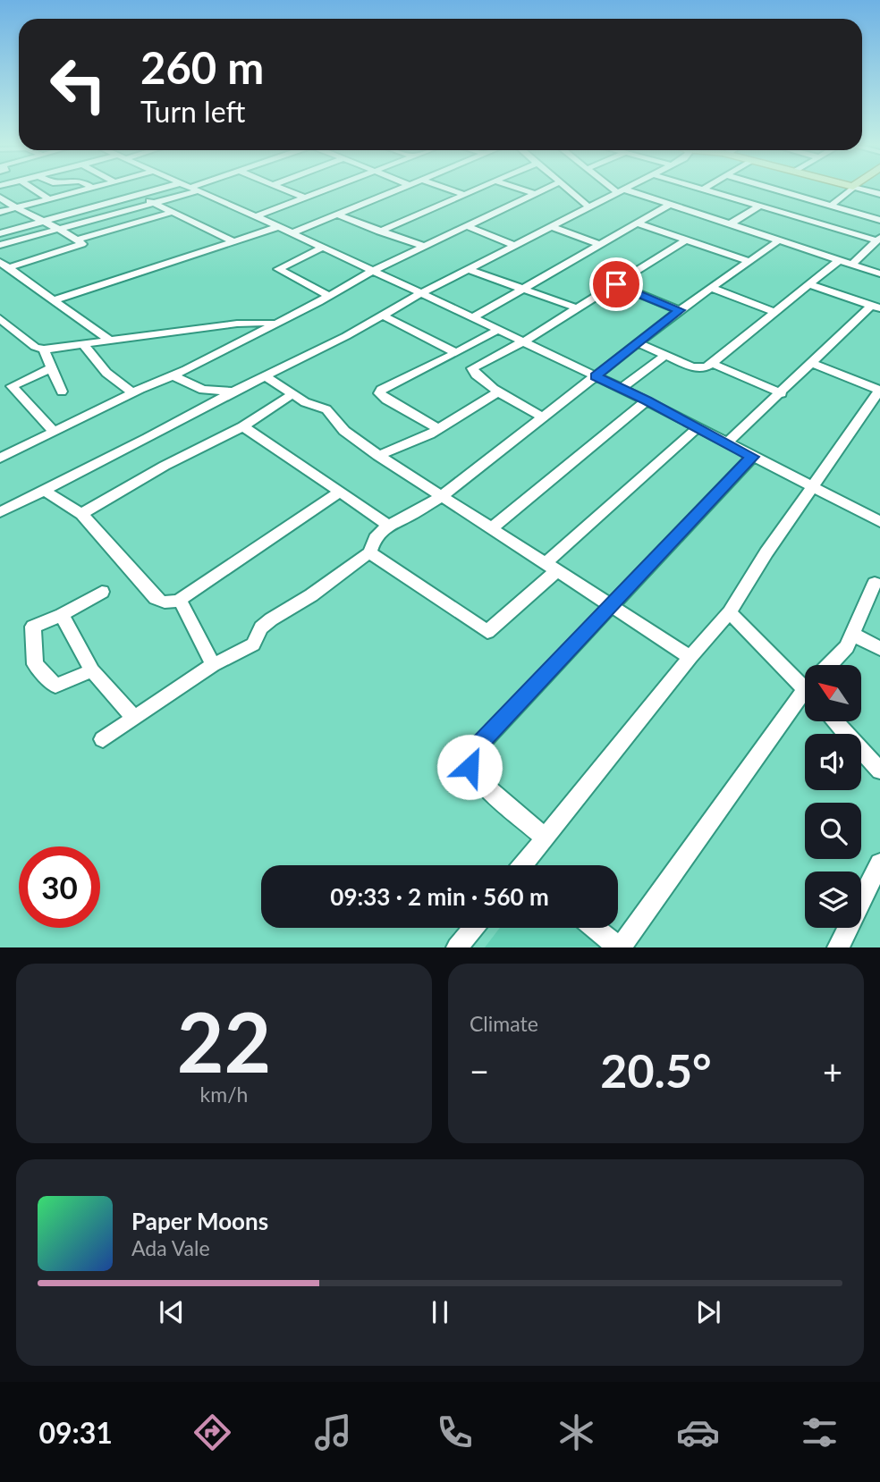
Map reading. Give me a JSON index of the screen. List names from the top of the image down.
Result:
{
  "north": "top left",
  "page": {
    "turn": ["260 m", "Turn left"],
    "limit": "30",
    "trip": "09:33 · 2 min · 560 m",
    "tile": [
      ["22", "km/h"],
      "Climate"
    ],
    "heat": ["−", "20.5°", "+"],
    "song": ["Paper Moons", "Ada Vale"],
    "tabs": "09:31"
  }
}
